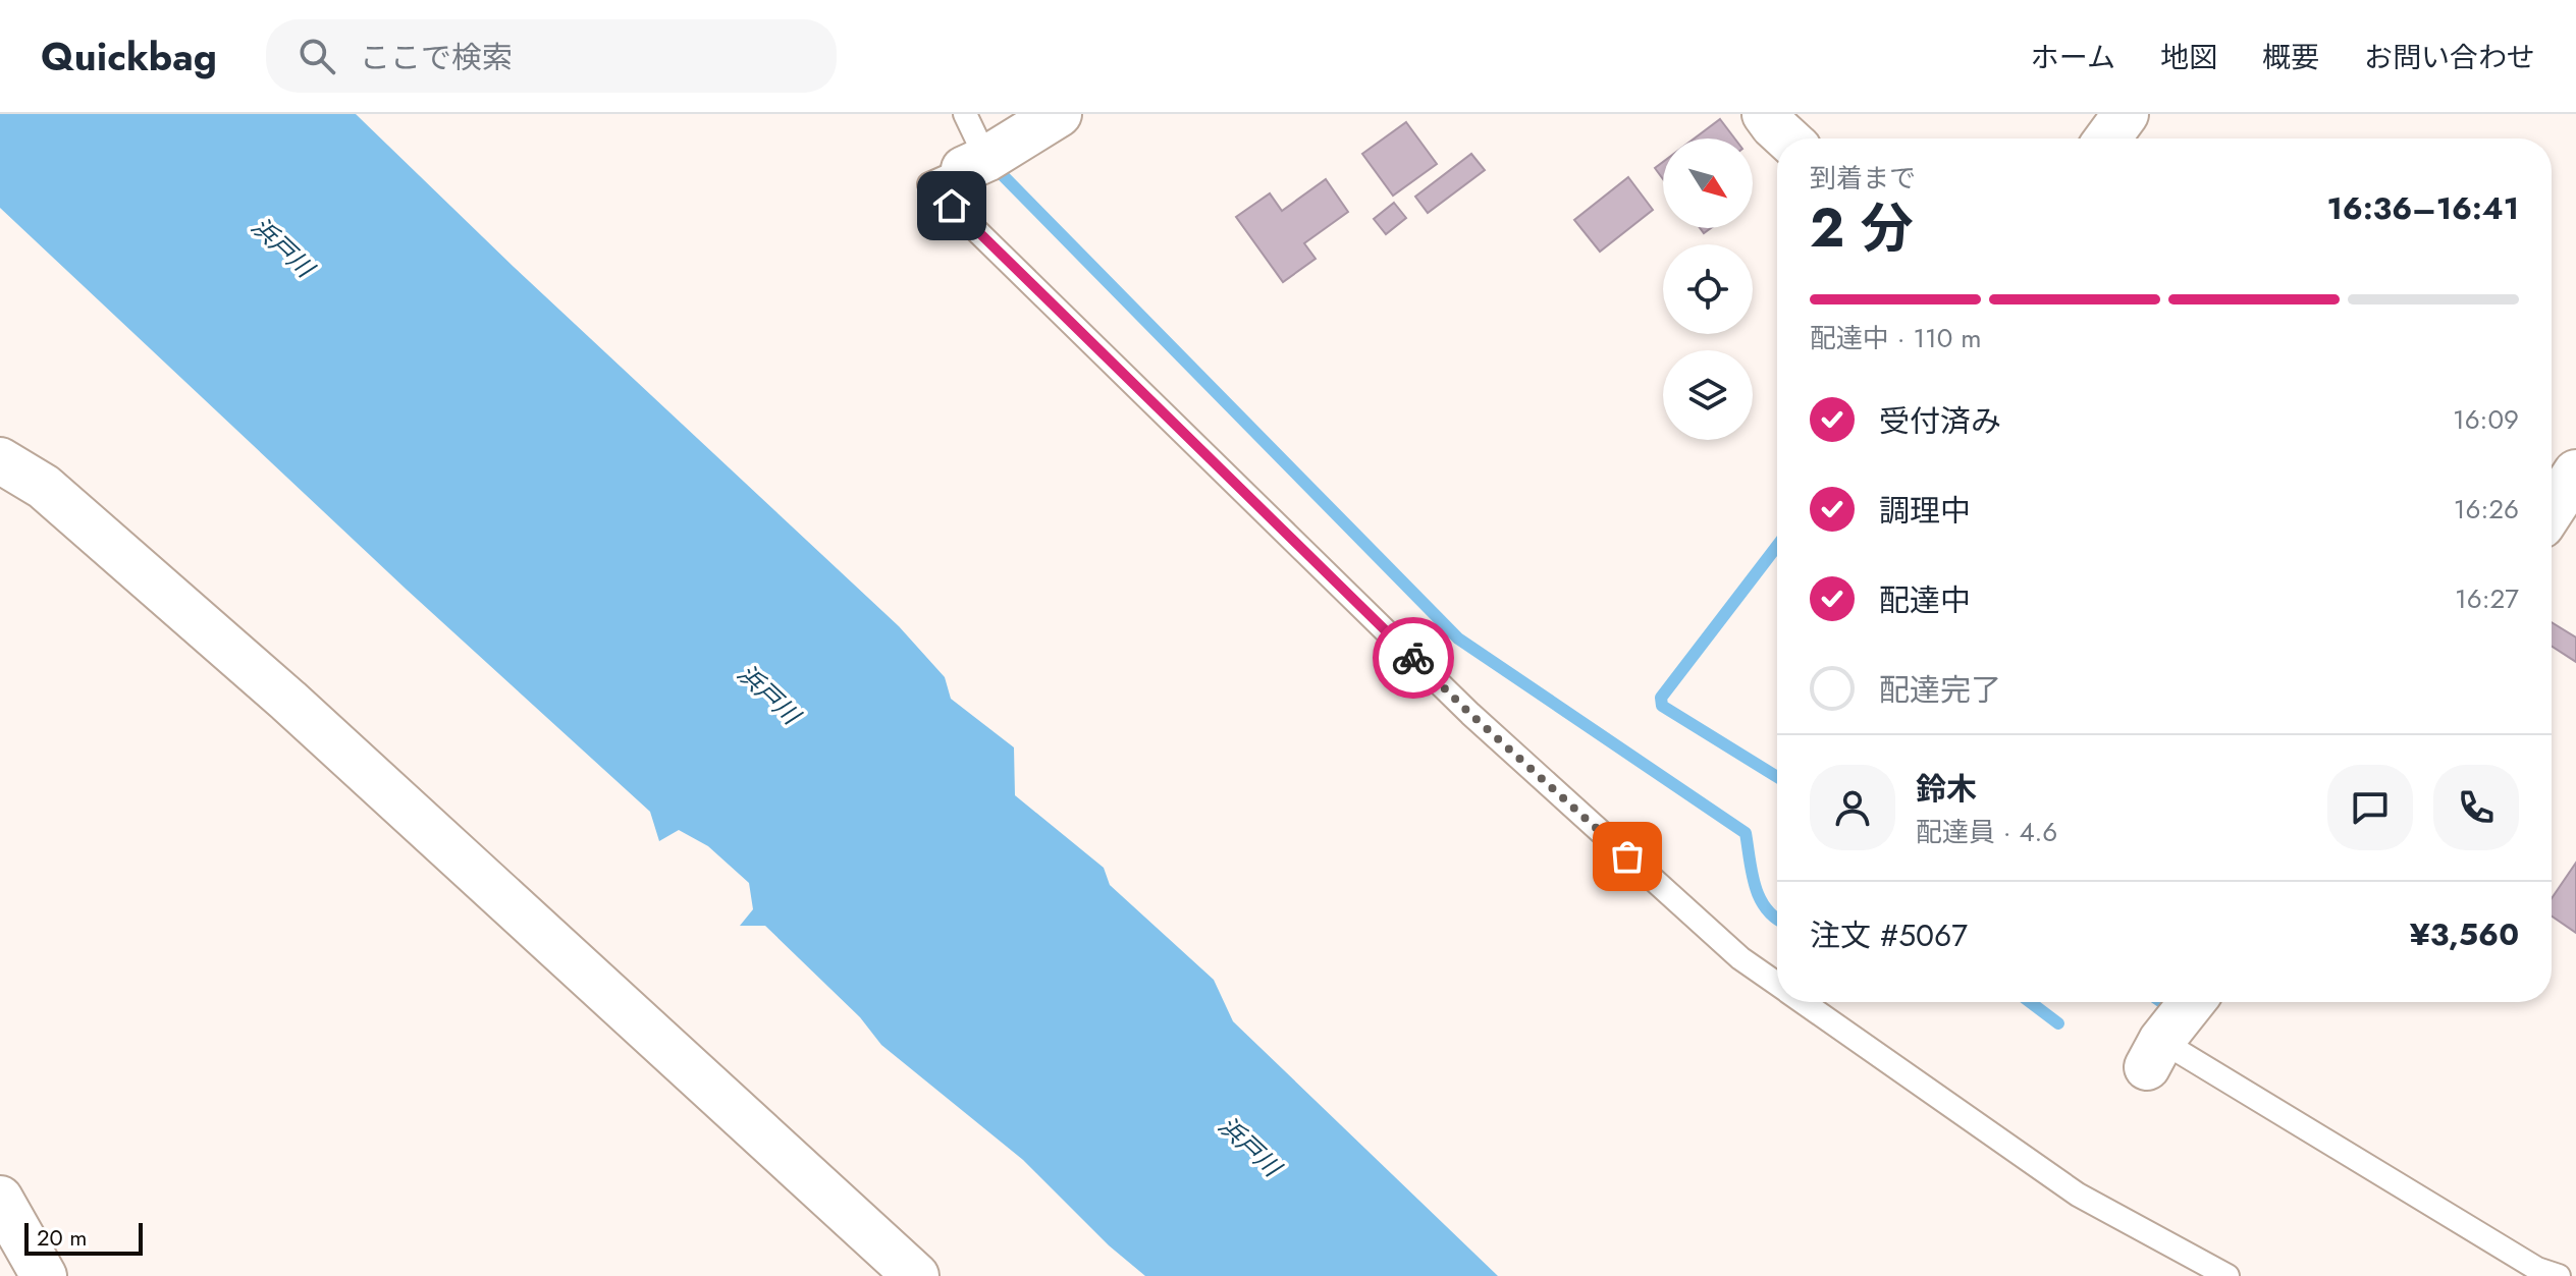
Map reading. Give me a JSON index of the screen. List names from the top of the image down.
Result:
{
  "water": ["浜戸川"],
  "scale_bar": "20 m",
  "north": "bottom right",
  "page": {
    "header": "Quickbag",
    "search": "ここで検索",
    "nav": [
      "ホーム",
      "地図",
      "概要",
      "お問い合わせ"
    ],
    "heading": ["2 分", "到着まで", "16:36–16:41"],
    "panel": [
      "鈴木",
      "配達員 · 4.6",
      "注文 #5067",
      "¥3,560"
    ],
    "bar": "配達中 · 110 m",
    "list": [
      ["受付済み", "16:09"],
      ["調理中", "16:26"],
      ["配達中", "16:27"],
      "配達完了"
    ],
    "scale": "20 m"
  }
}
